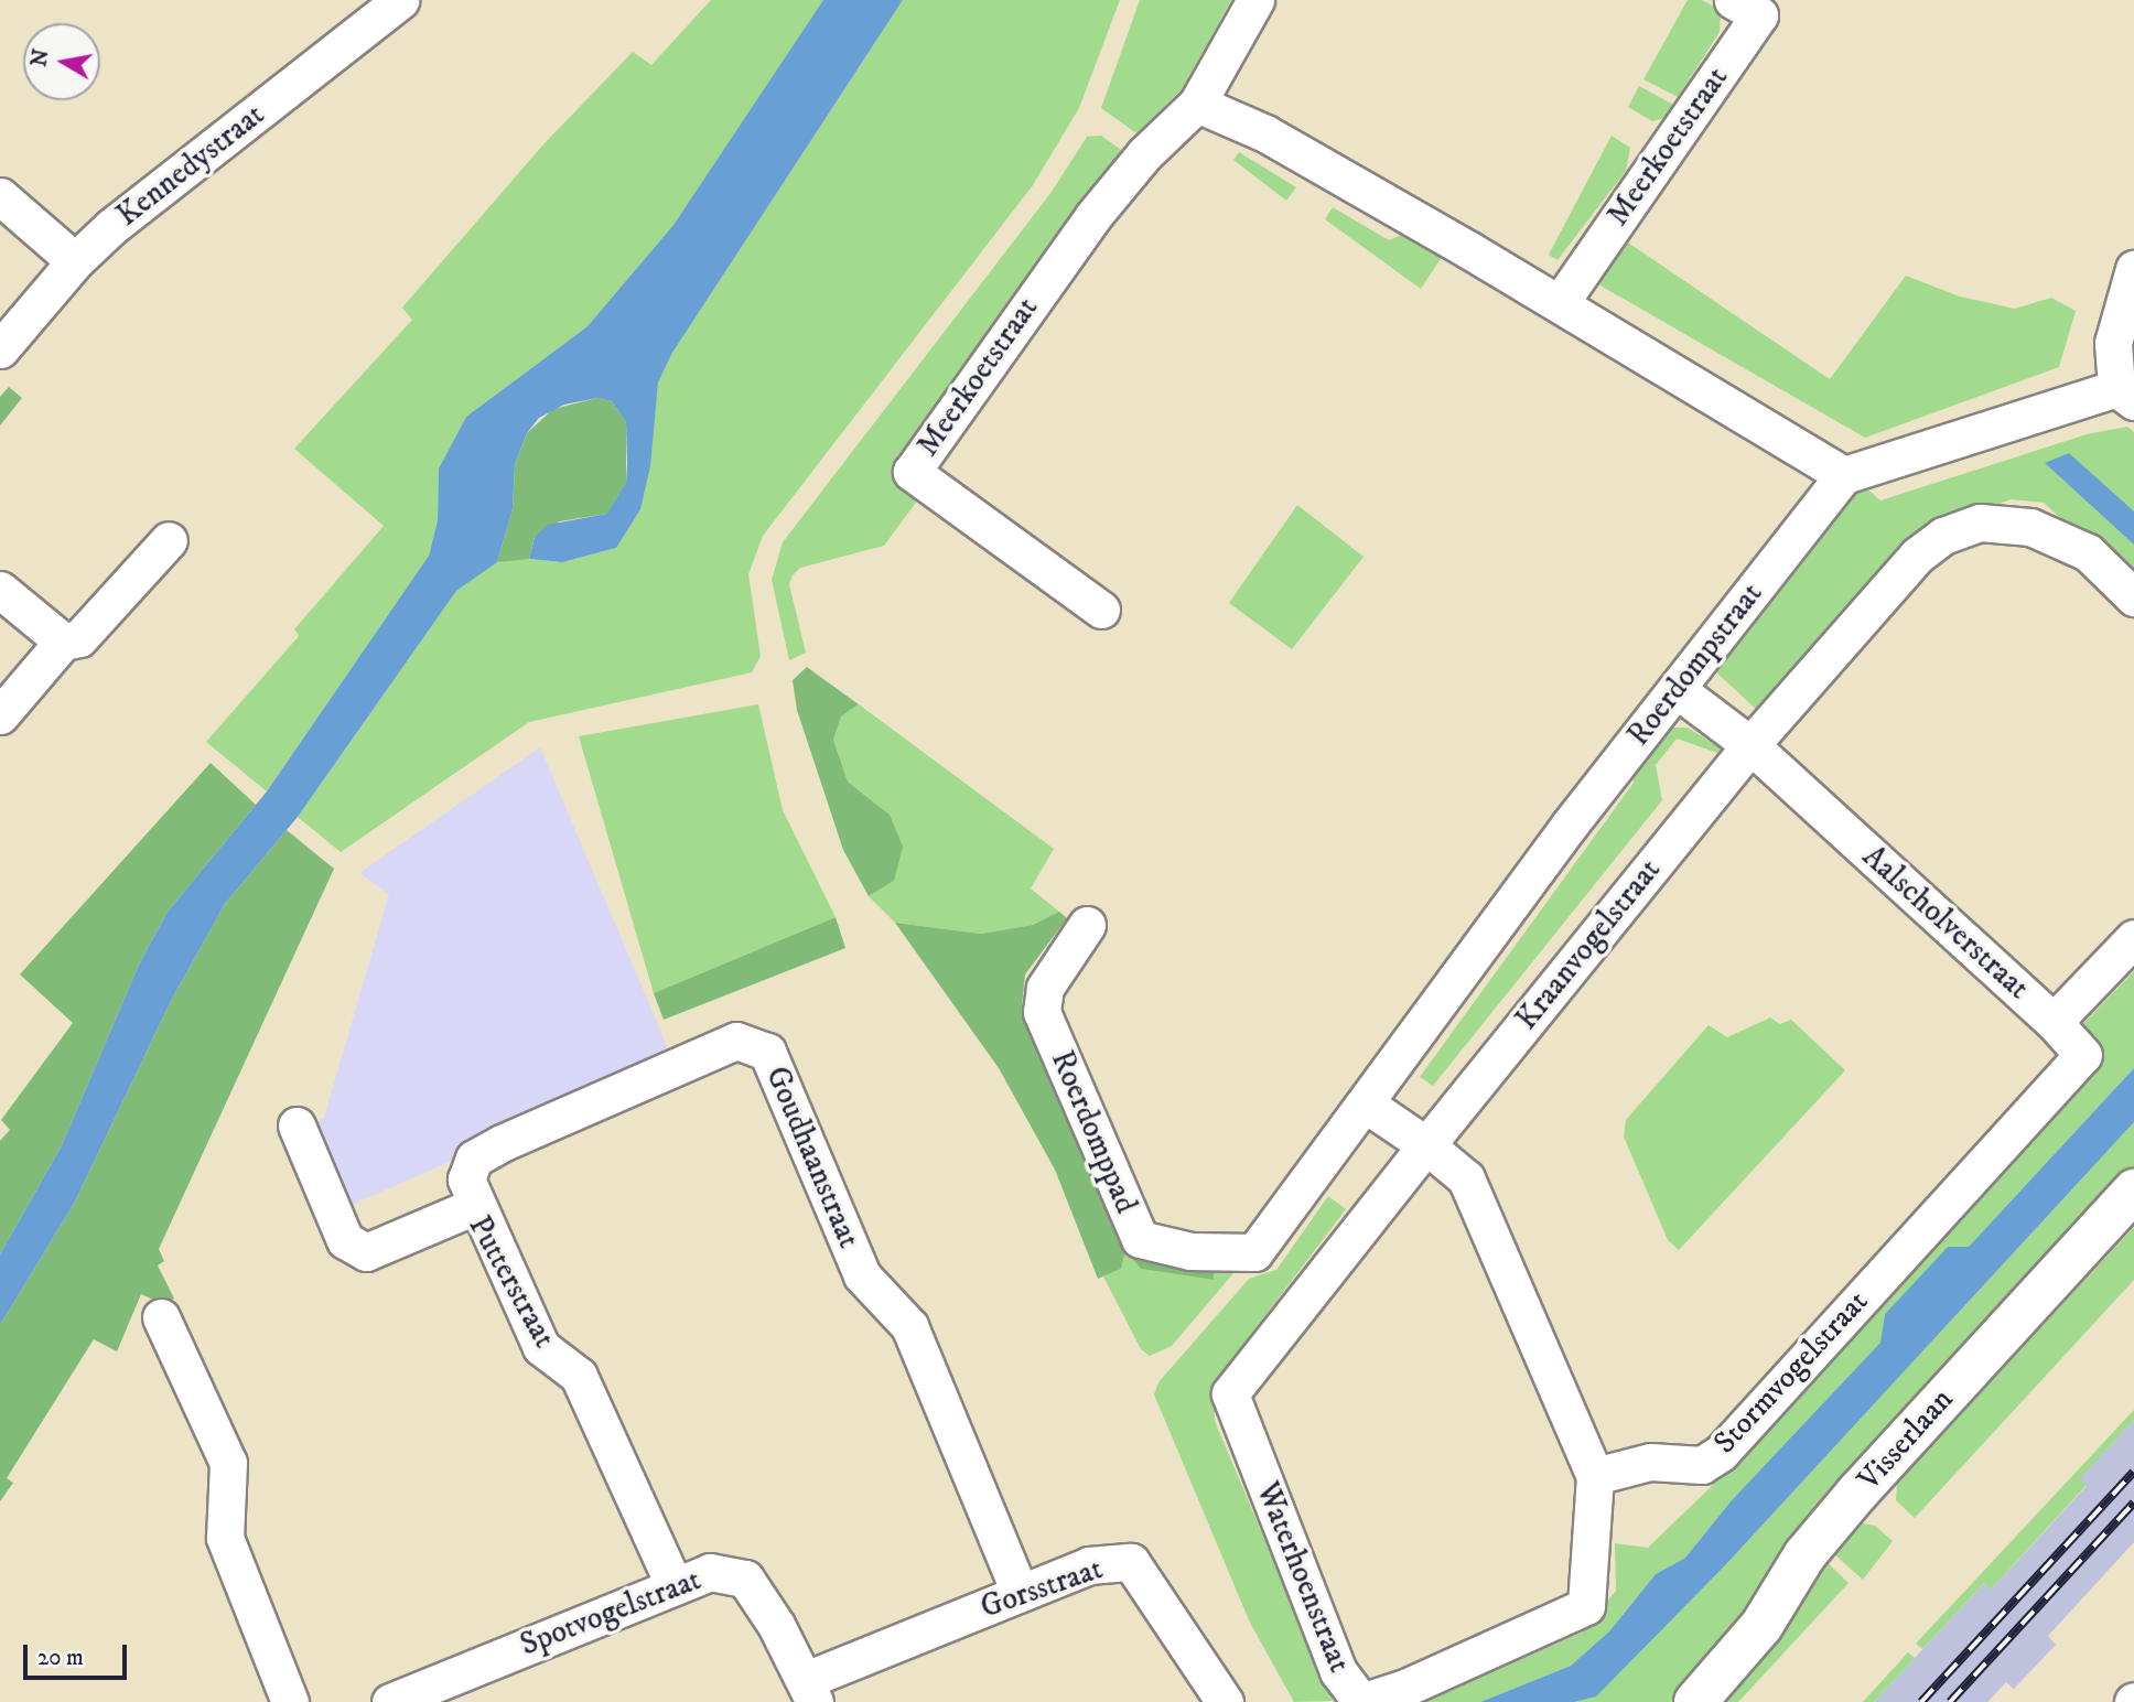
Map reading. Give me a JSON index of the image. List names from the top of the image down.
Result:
{
  "streets": {
    "street": [
      "Meerkoetstraat",
      "Kennedystraat",
      "Roerdompstraat",
      "Aalscholverstraat",
      "Kraanvogelstraat",
      "Roerdomppad",
      "Goudhaanstraat",
      "Putterstraat",
      "Stormvogelstraat",
      "Visserlaan",
      "Waterhoenstraat",
      "Gorsstraat",
      "Spotvogelstraat"
    ]
  },
  "crossings": [
    ["Roerdompstraat", "Aalscholverstraat"],
    ["Roerdompstraat", "Roerdomppad"],
    ["Aalscholverstraat", "Kraanvogelstraat"],
    ["Aalscholverstraat", "Stormvogelstraat"],
    ["Kraanvogelstraat", "Waterhoenstraat"],
    ["Goudhaanstraat", "Putterstraat"],
    ["Goudhaanstraat", "Gorsstraat"],
    ["Putterstraat", "Spotvogelstraat"],
    ["Stormvogelstraat", "Waterhoenstraat"],
    ["Gorsstraat", "Spotvogelstraat"]
  ],
  "scale_bar": "20 m",
  "north": "left"
}
